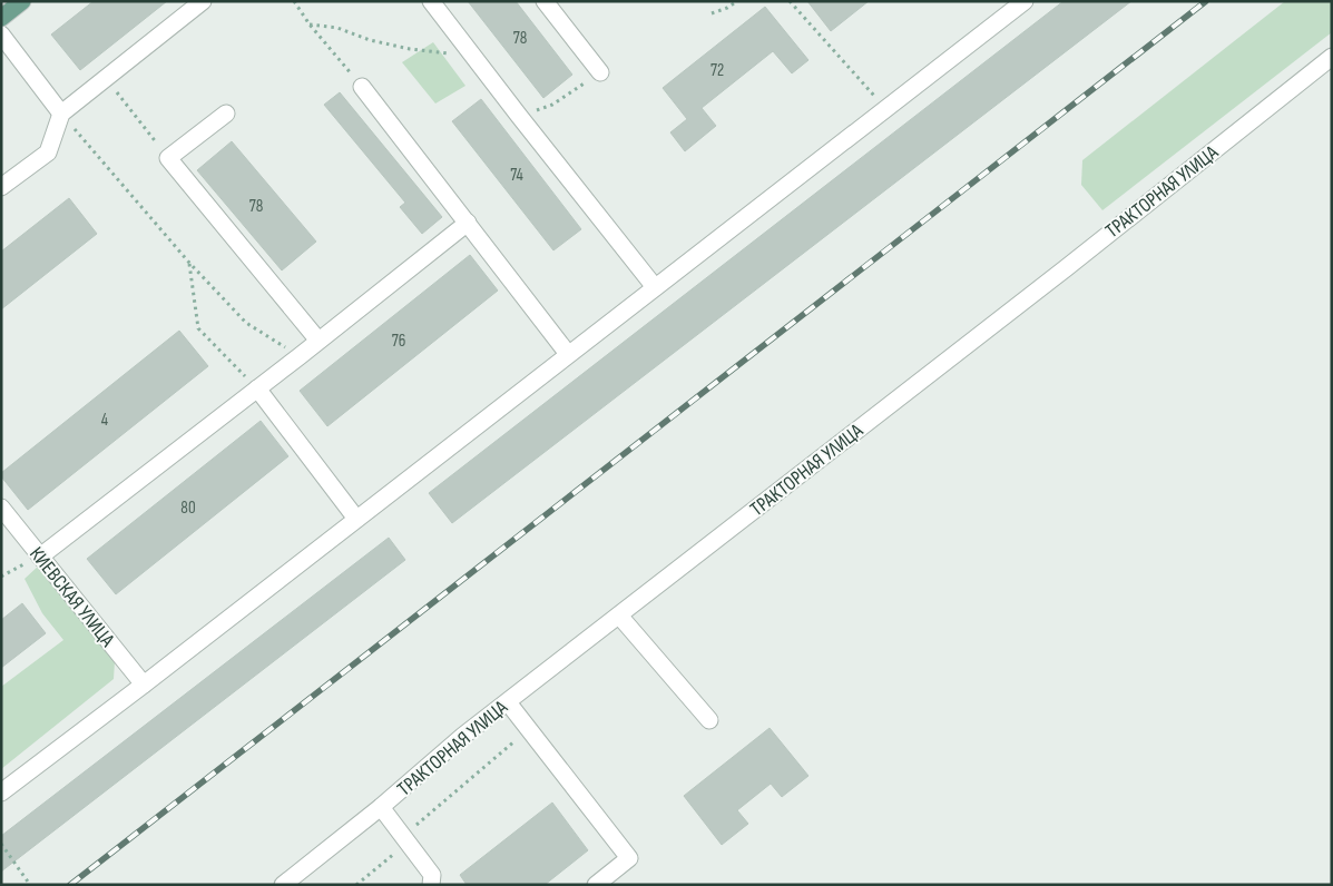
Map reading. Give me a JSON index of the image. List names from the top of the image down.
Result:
{
  "streets": {
    "street": ["ТРАКТОРНАЯ УЛИЦА", "КИЕВСКАЯ УЛИЦА"]
  },
  "house_numbers": [
    "78",
    "72",
    "74",
    "78",
    "76",
    "4",
    "80"
  ]
}
